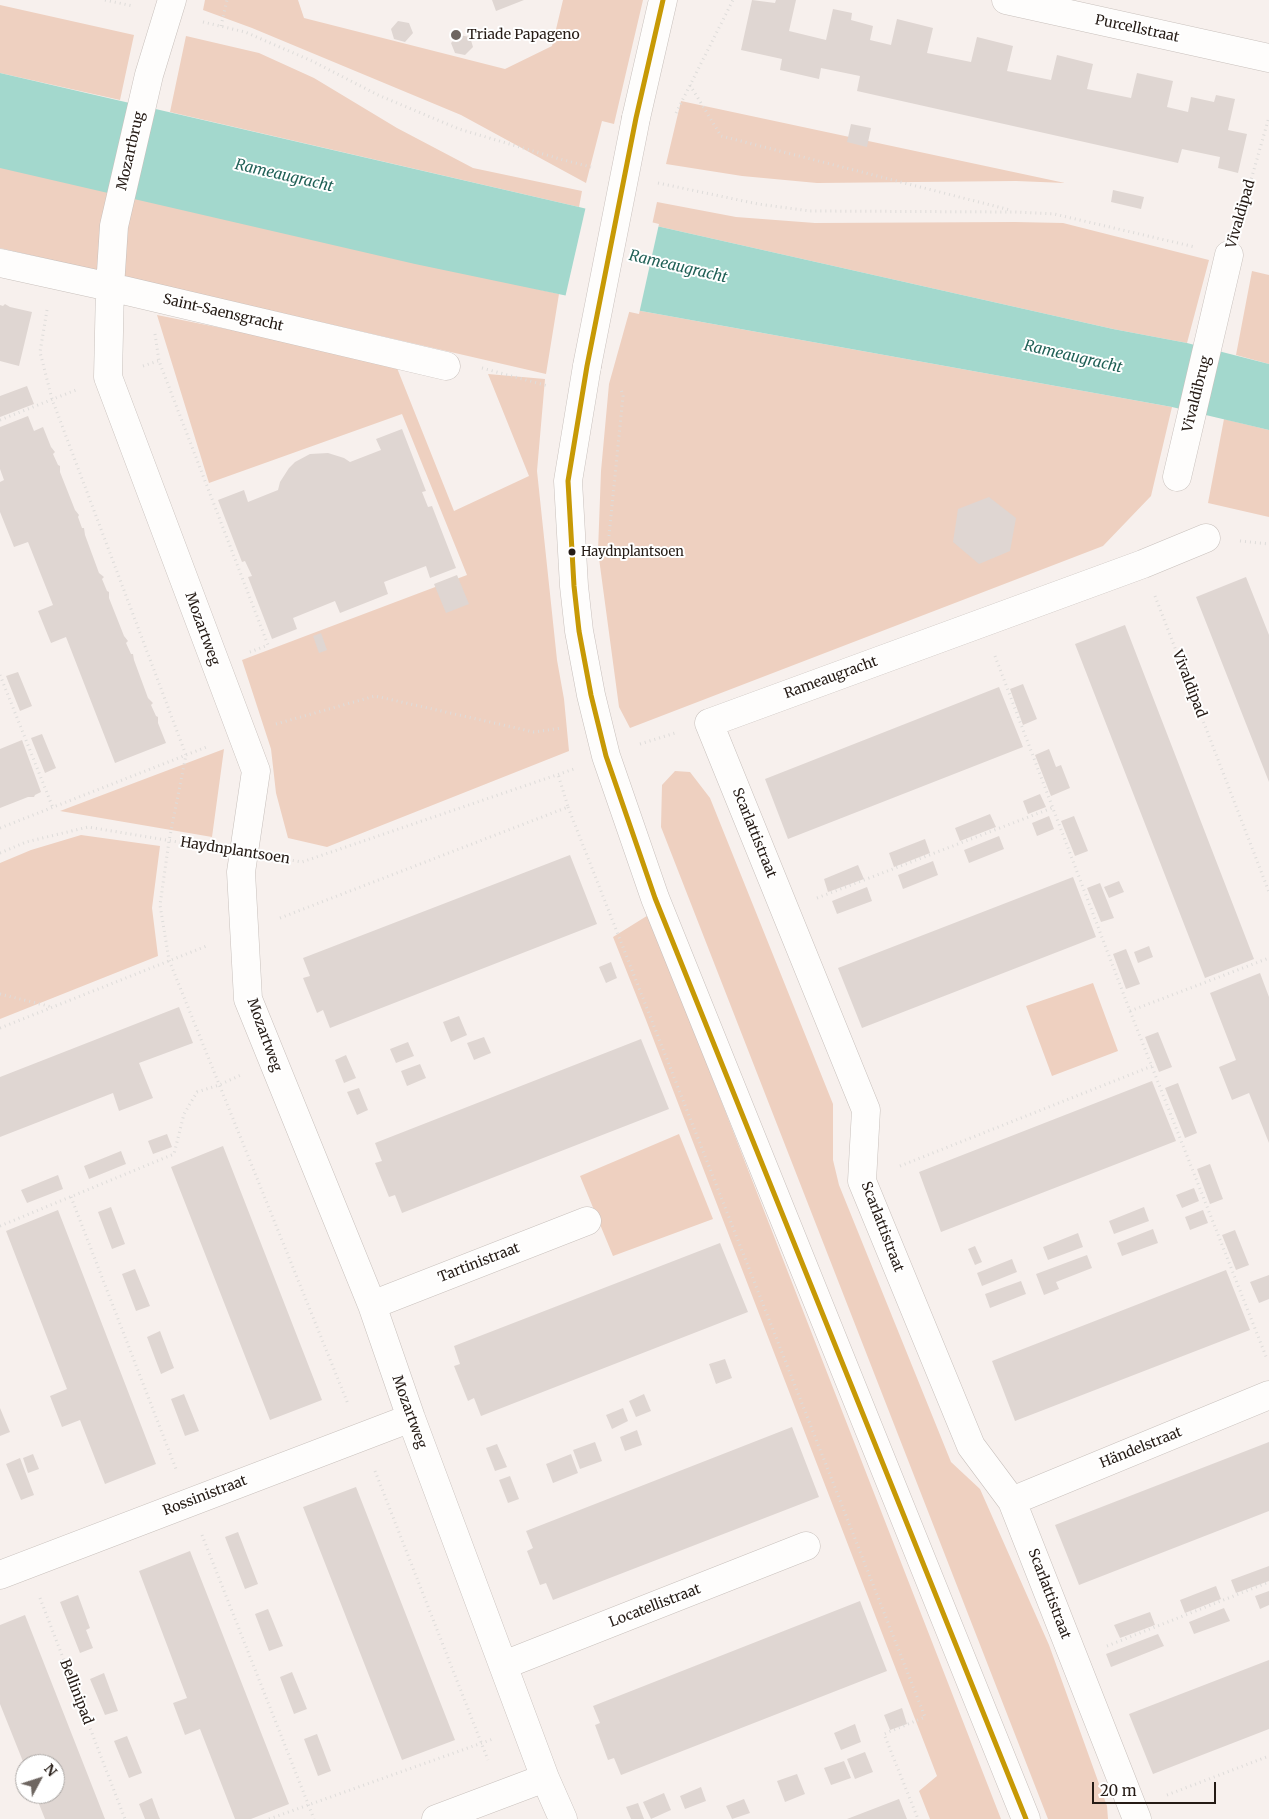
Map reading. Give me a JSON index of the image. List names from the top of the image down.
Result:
{
  "streets": {
    "street": [
      "Purcellstraat",
      "Mozartbrug",
      "Vivaldipad",
      "Saint-Saensgracht",
      "Vivaldibrug",
      "Mozartweg",
      "Rameaugracht",
      "Scarlattistraat",
      "Tartinistraat",
      "Händelstraat",
      "Rossinistraat",
      "Locatellistraat"
    ],
    "path": ["Haydnplantsoen", "Bellinipad"]
  },
  "crossings": [
    ["Mozartbrug", "Mozartweg"],
    ["Vivaldipad", "Vivaldibrug"],
    ["Vivaldipad", "Rameaugracht"],
    ["Saint-Saensgracht", "Mozartweg"],
    ["Mozartweg", "Haydnplantsoen"],
    ["Mozartweg", "Tartinistraat"],
    ["Mozartweg", "Rossinistraat"],
    ["Mozartweg", "Locatellistraat"],
    ["Rameaugracht", "Scarlattistraat"],
    ["Scarlattistraat", "Händelstraat"],
    ["Rossinistraat", "Bellinipad"]
  ],
  "water": ["Rameaugracht"],
  "places": ["Triade Papageno", "Haydnplantsoen"],
  "scale_bar": "20 m",
  "north": "top right"
}
